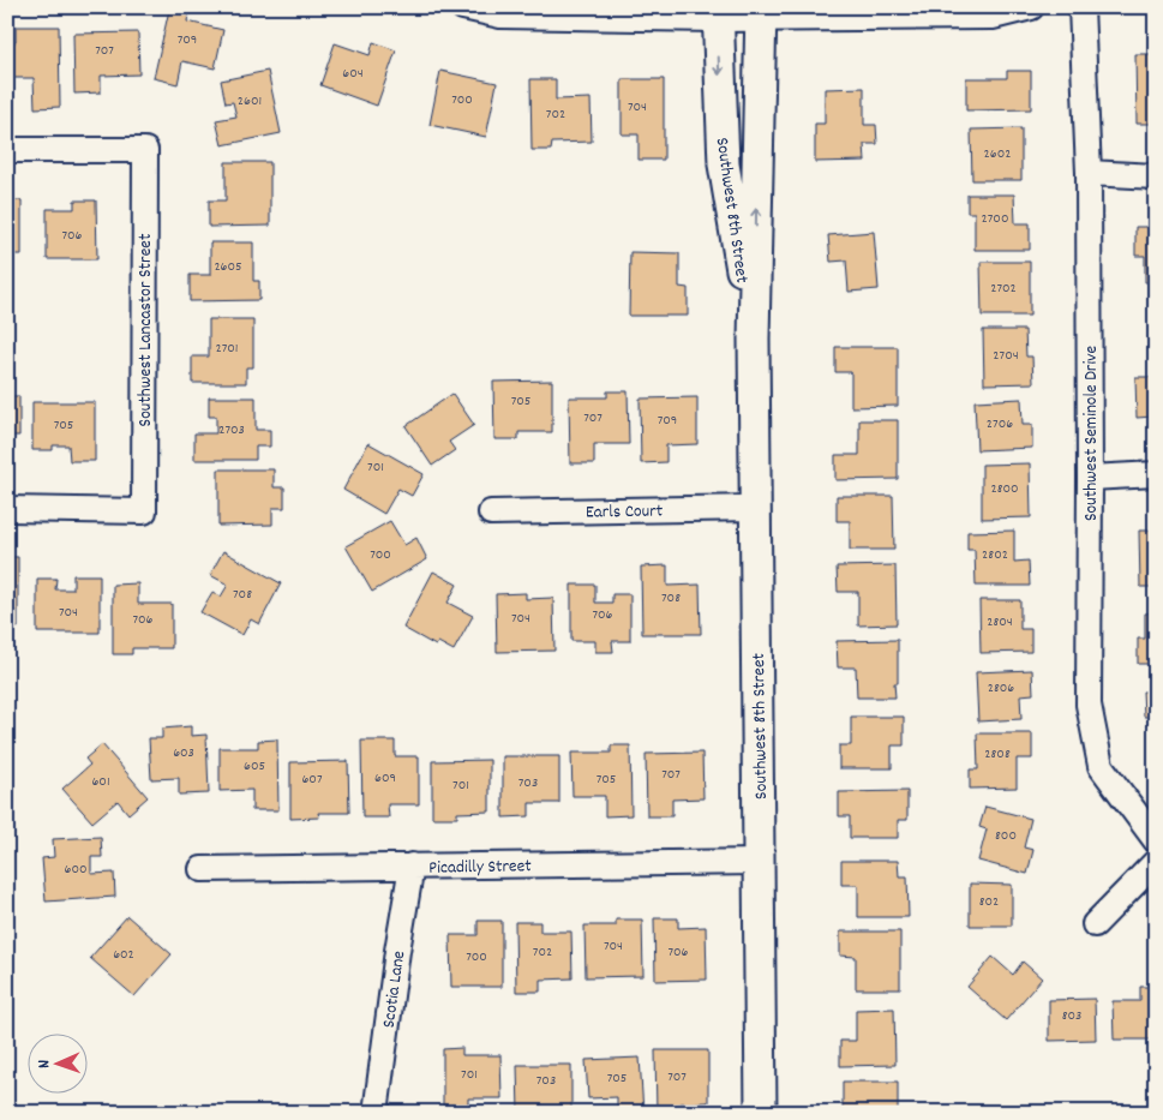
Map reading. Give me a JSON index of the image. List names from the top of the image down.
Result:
{
  "streets": {
    "street": [
      "Southwest 8th Street",
      "Southwest Lancastor Street",
      "Southwest Seminole Drive",
      "Earls Court",
      "Picadilly Street",
      "Scotia Lane"
    ]
  },
  "crossings": [
    ["Southwest 8th Street", "Earls Court"],
    ["Southwest 8th Street", "Picadilly Street"],
    ["Picadilly Street", "Scotia Lane"]
  ],
  "house_numbers": [
    "709",
    "707",
    "604",
    "700",
    "2601",
    "704",
    "702",
    "2602",
    "2700",
    "706",
    "2605",
    "2702",
    "2701",
    "2704",
    "705",
    "707",
    "709",
    "2706",
    "705",
    "2703",
    "701",
    "2800",
    "700",
    "2802",
    "708",
    "708",
    "704",
    "706",
    "704",
    "706",
    "2804",
    "2806",
    "603",
    "2808",
    "605",
    "707",
    "609",
    "607",
    "705",
    "601",
    "703",
    "701",
    "800",
    "600",
    "802",
    "704",
    "702",
    "706",
    "602",
    "700",
    "803",
    "701",
    "707",
    "705",
    "703"
  ],
  "north": "left"
}
